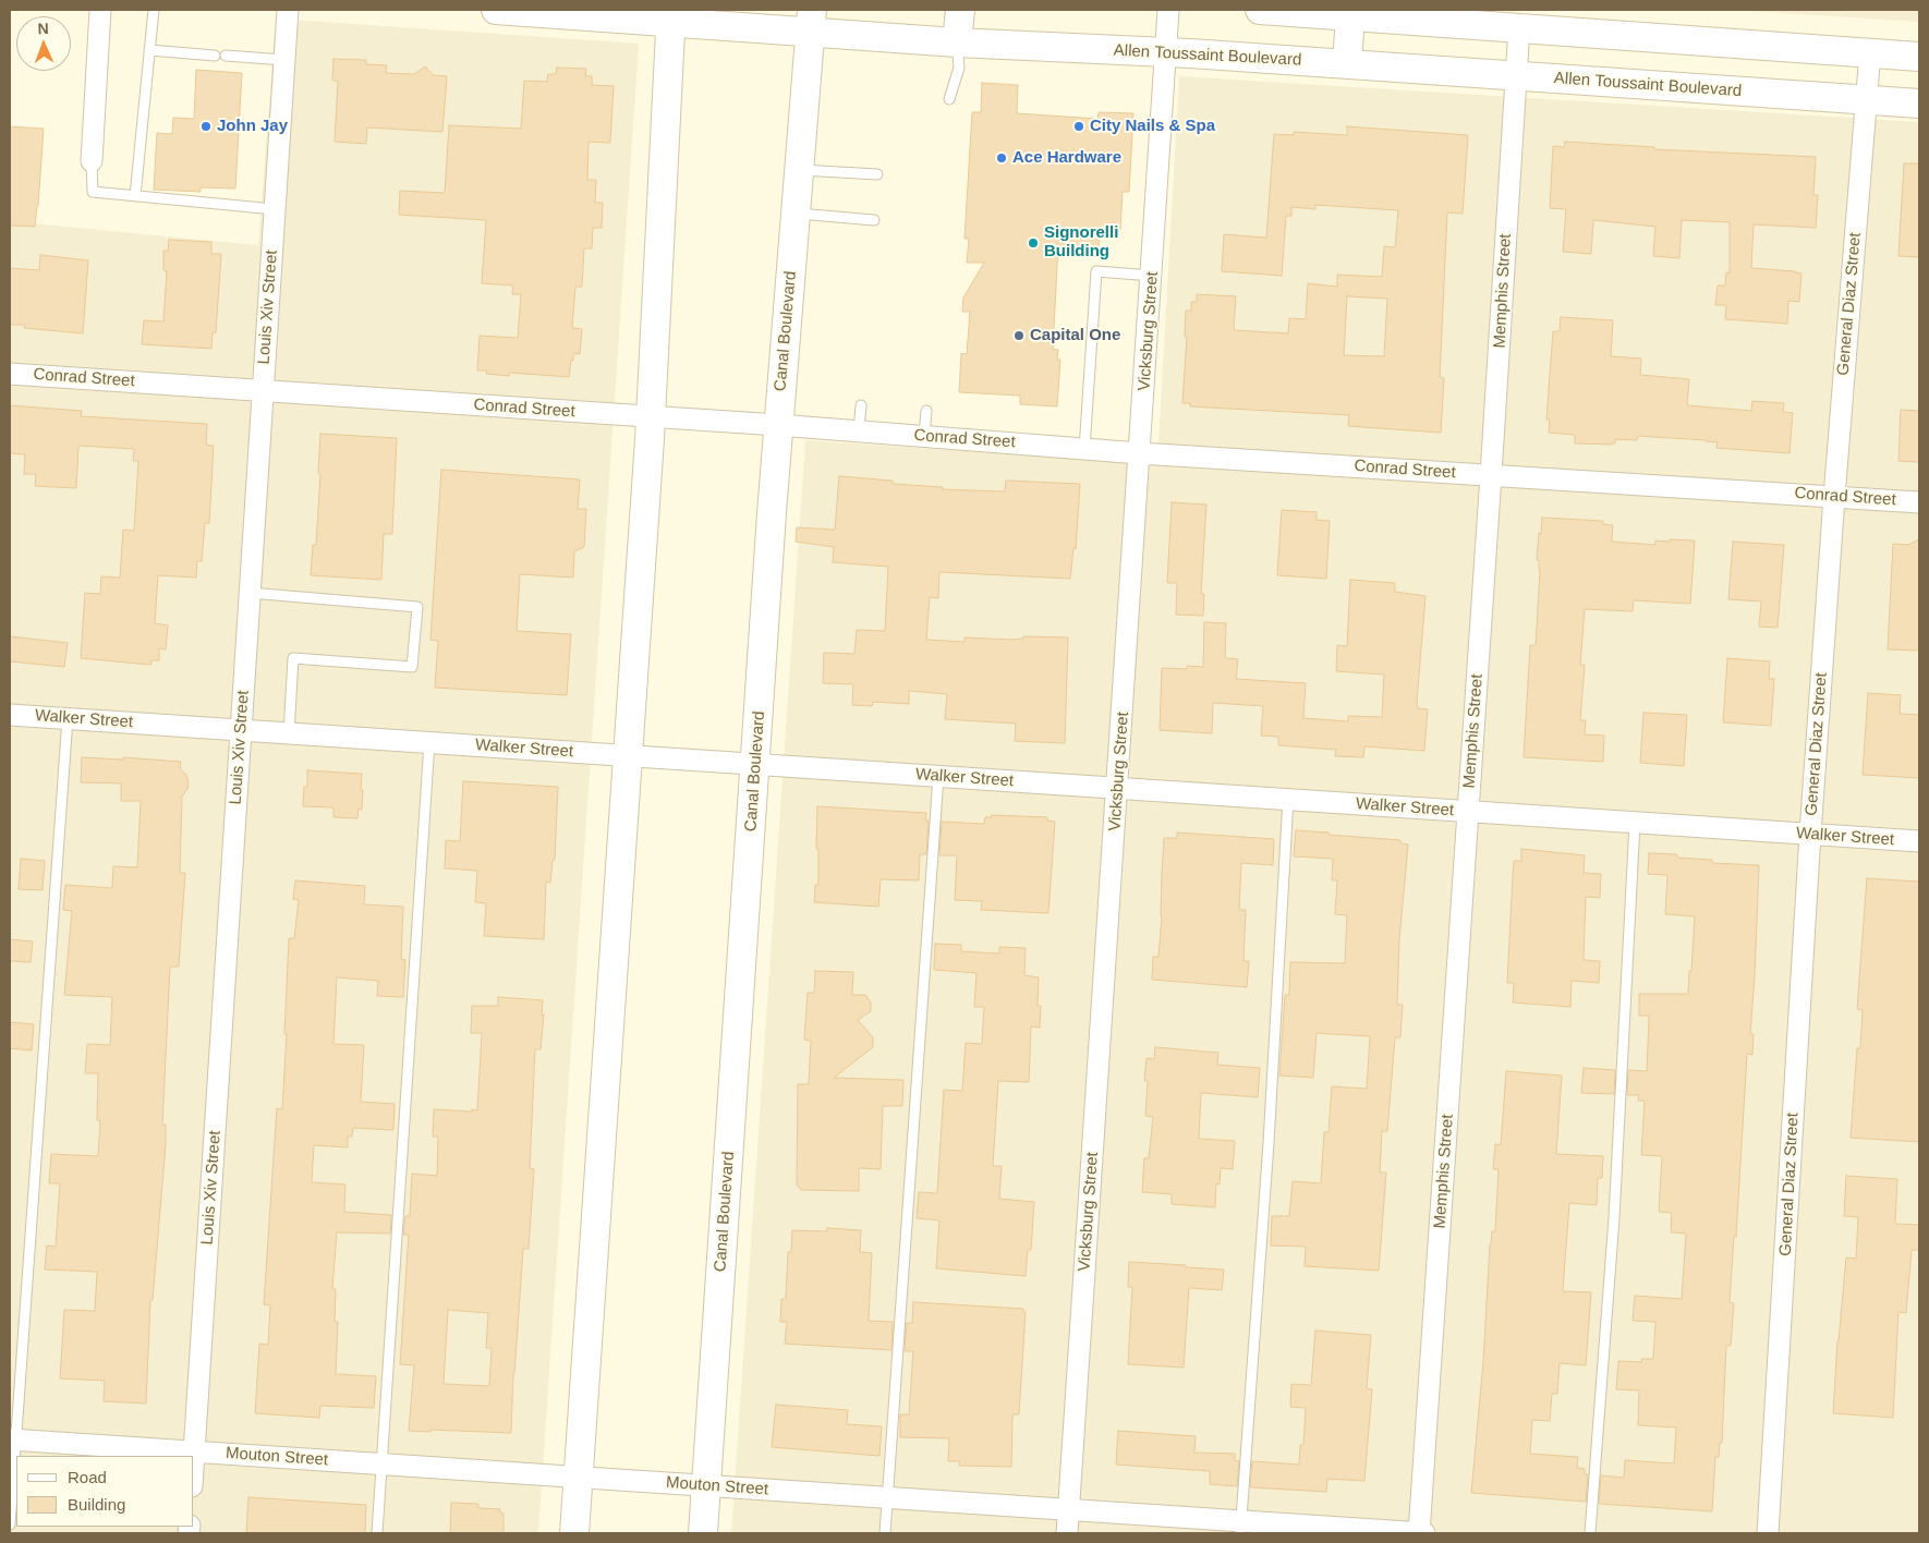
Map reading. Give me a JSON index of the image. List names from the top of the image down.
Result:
{
  "streets": {
    "main road": ["Allen Toussaint Boulevard", "Canal Boulevard"],
    "street": [
      "Memphis Street",
      "General Diaz Street",
      "Louis Xiv Street",
      "Vicksburg Street",
      "Conrad Street",
      "Walker Street",
      "Mouton Street"
    ]
  },
  "crossings": [
    ["Allen Toussaint Boulevard", "Memphis Street"],
    ["Allen Toussaint Boulevard", "General Diaz Street"],
    ["Allen Toussaint Boulevard", "Canal Boulevard"],
    ["Allen Toussaint Boulevard", "Vicksburg Street"],
    ["Memphis Street", "Conrad Street"],
    ["Memphis Street", "Walker Street"],
    ["Memphis Street", "Mouton Street"],
    ["General Diaz Street", "Conrad Street"],
    ["General Diaz Street", "Walker Street"],
    ["Louis Xiv Street", "Conrad Street"],
    ["Louis Xiv Street", "Walker Street"],
    ["Louis Xiv Street", "Mouton Street"],
    ["Canal Boulevard", "Conrad Street"],
    ["Canal Boulevard", "Walker Street"],
    ["Canal Boulevard", "Mouton Street"],
    ["Vicksburg Street", "Conrad Street"],
    ["Vicksburg Street", "Walker Street"],
    ["Vicksburg Street", "Mouton Street"]
  ],
  "places": [
    "John Jay",
    "City Nails & Spa",
    "Ace Hardware",
    "Signorelli Building",
    "Capital One"
  ],
  "legend": ["Road", "Building"],
  "north": "top"
}
